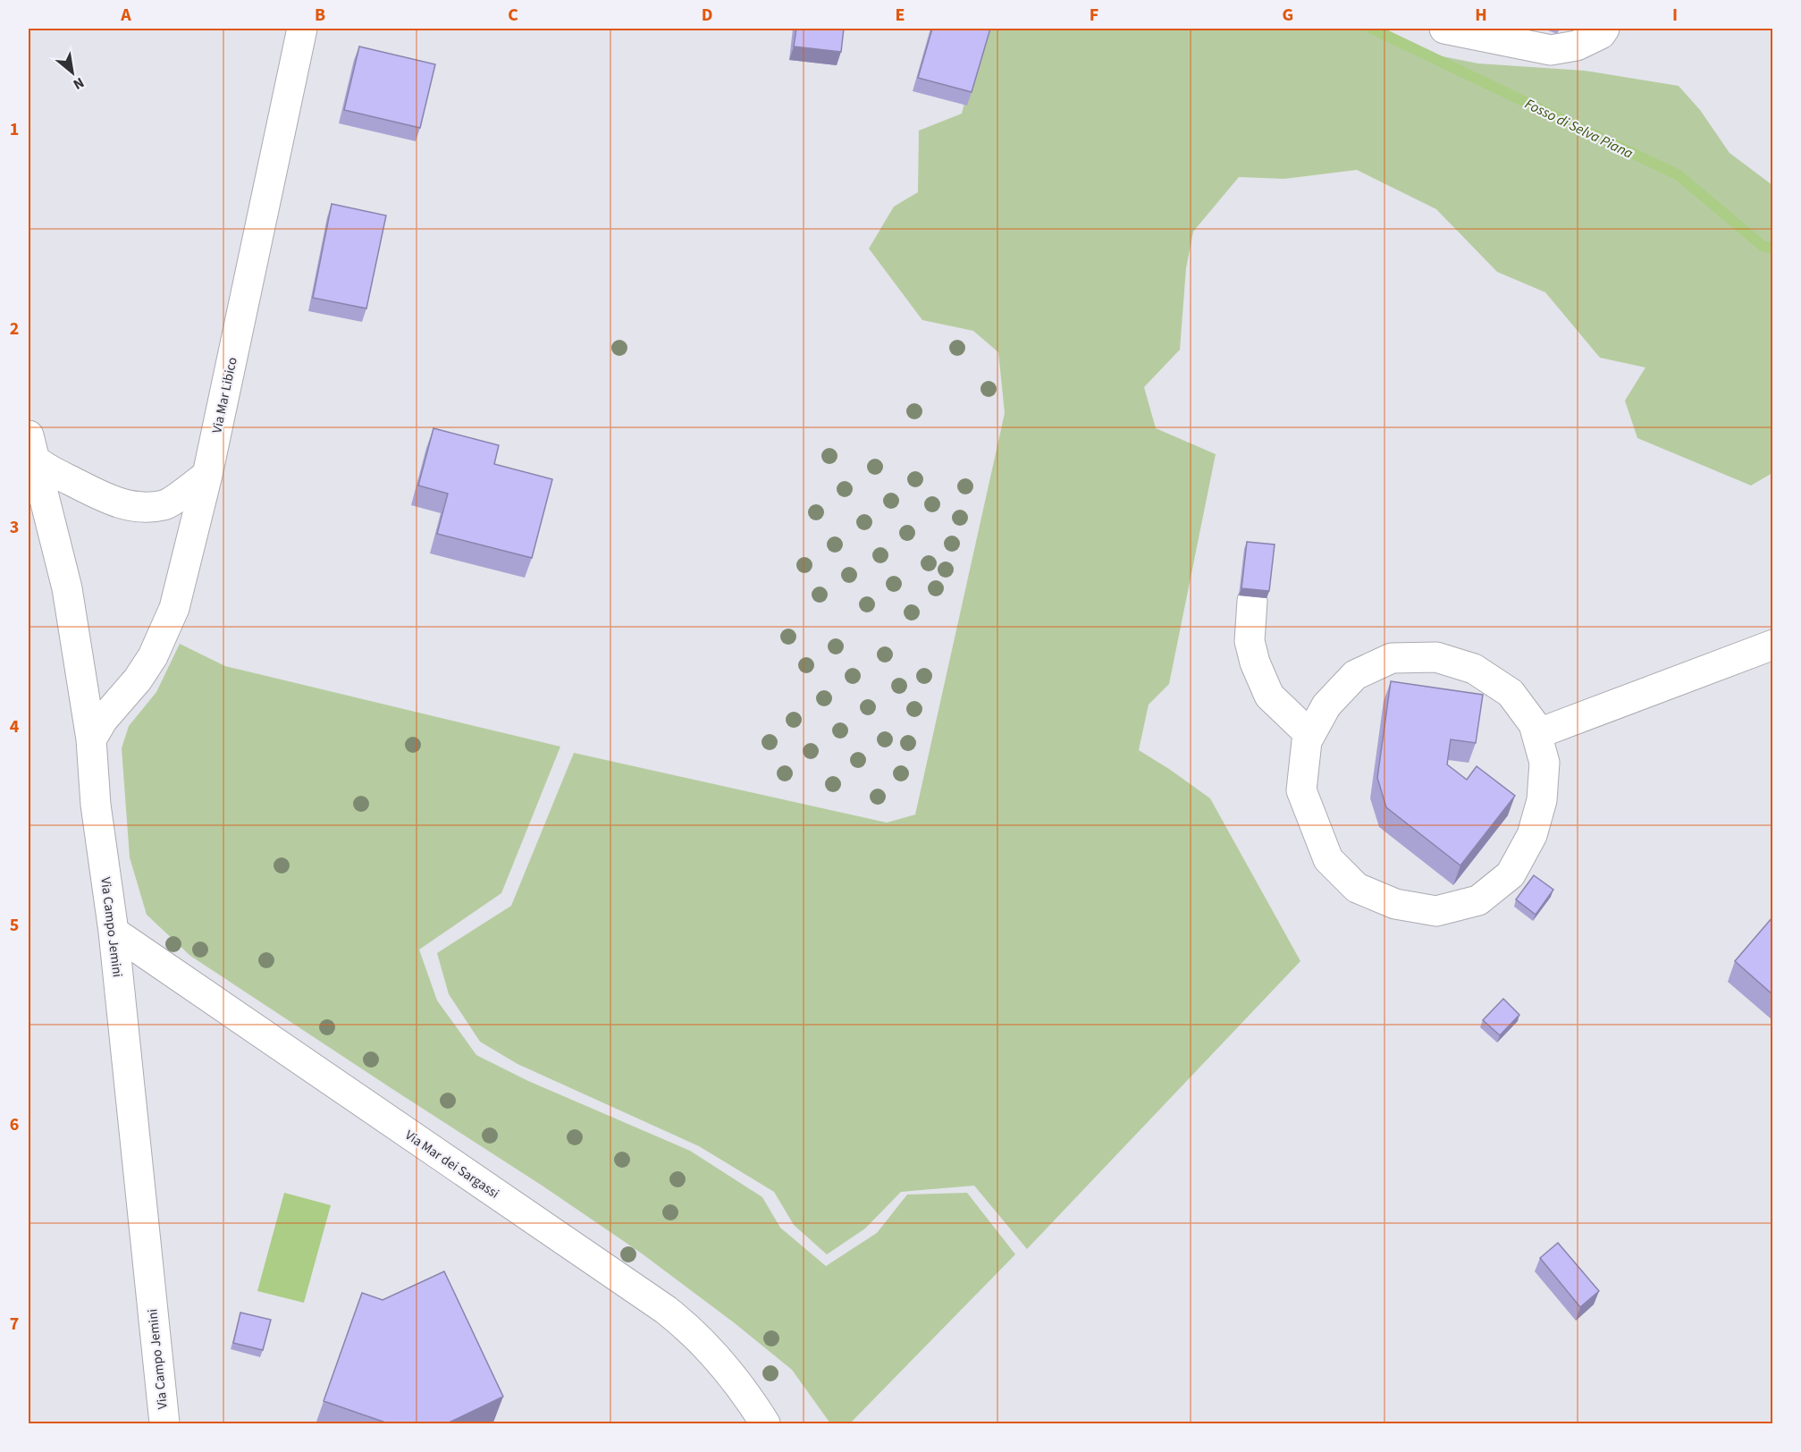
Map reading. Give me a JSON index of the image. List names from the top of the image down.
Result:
{
  "streets": {
    "street": ["Via Mar Libico", "Via Campo Jemini", "Via Mar dei Sargassi"]
  },
  "crossings": [
    ["Via Mar Libico", "Via Campo Jemini"],
    ["Via Campo Jemini", "Via Mar dei Sargassi"]
  ],
  "water": ["Fosso di Selva Piana"],
  "north": "bottom right",
  "grid": {
    "columns": [
      "A",
      "B",
      "C",
      "D",
      "E",
      "F",
      "G",
      "H",
      "I"
    ],
    "rows": [
      "1",
      "2",
      "3",
      "4",
      "5",
      "6",
      "7"
    ]
  }
}
